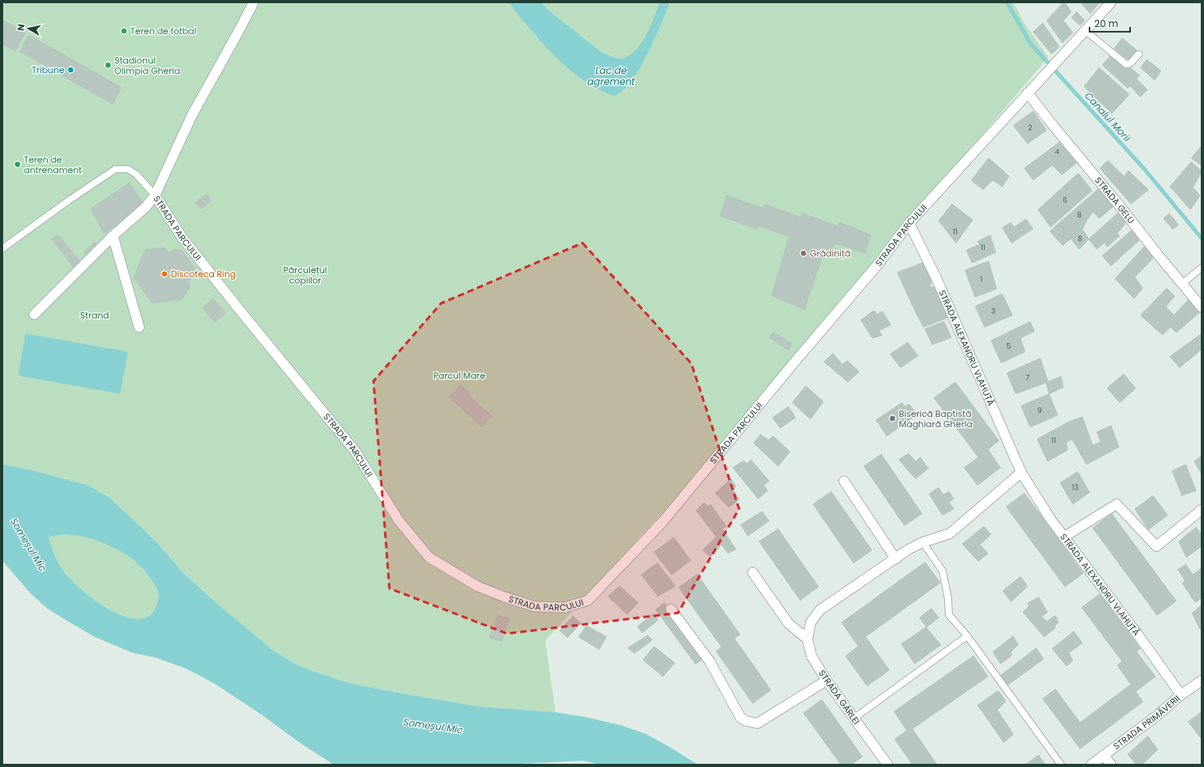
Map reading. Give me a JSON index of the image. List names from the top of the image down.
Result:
{
  "streets": {
    "street": [
      "STRADA GELU",
      "STRADA PARCULUI",
      "STRADA ALEXANDRU VLAHUȚĂ",
      "STRADA GÂRLEI",
      "STRADA PRIMĂVERII"
    ]
  },
  "crossings": [
    ["STRADA GELU", "STRADA PARCULUI"],
    ["STRADA PARCULUI", "STRADA ALEXANDRU VLAHUȚĂ"],
    ["STRADA ALEXANDRU VLAHUȚĂ", "STRADA PRIMĂVERII"]
  ],
  "water": ["Lac de agrement", "Canalul Morii", "Someșul Mic"],
  "parks": ["Părculețul copiilor", "Ștrand", "Parcul Mare"],
  "places": [
    "Teren de fotbal",
    "Stadionul Olimpia Gherla",
    "Tribune",
    "Teren de antrenament",
    "Grădiniță",
    "Discoteca Ring",
    "Biserică Baptistă Maghiară Gherla"
  ],
  "house_numbers": [
    "2",
    "4",
    "6",
    "8",
    "11",
    "8",
    "11",
    "1",
    "3",
    "5",
    "7",
    "9",
    "11",
    "13"
  ],
  "scale_bar": "20 m",
  "north": "left"
}
